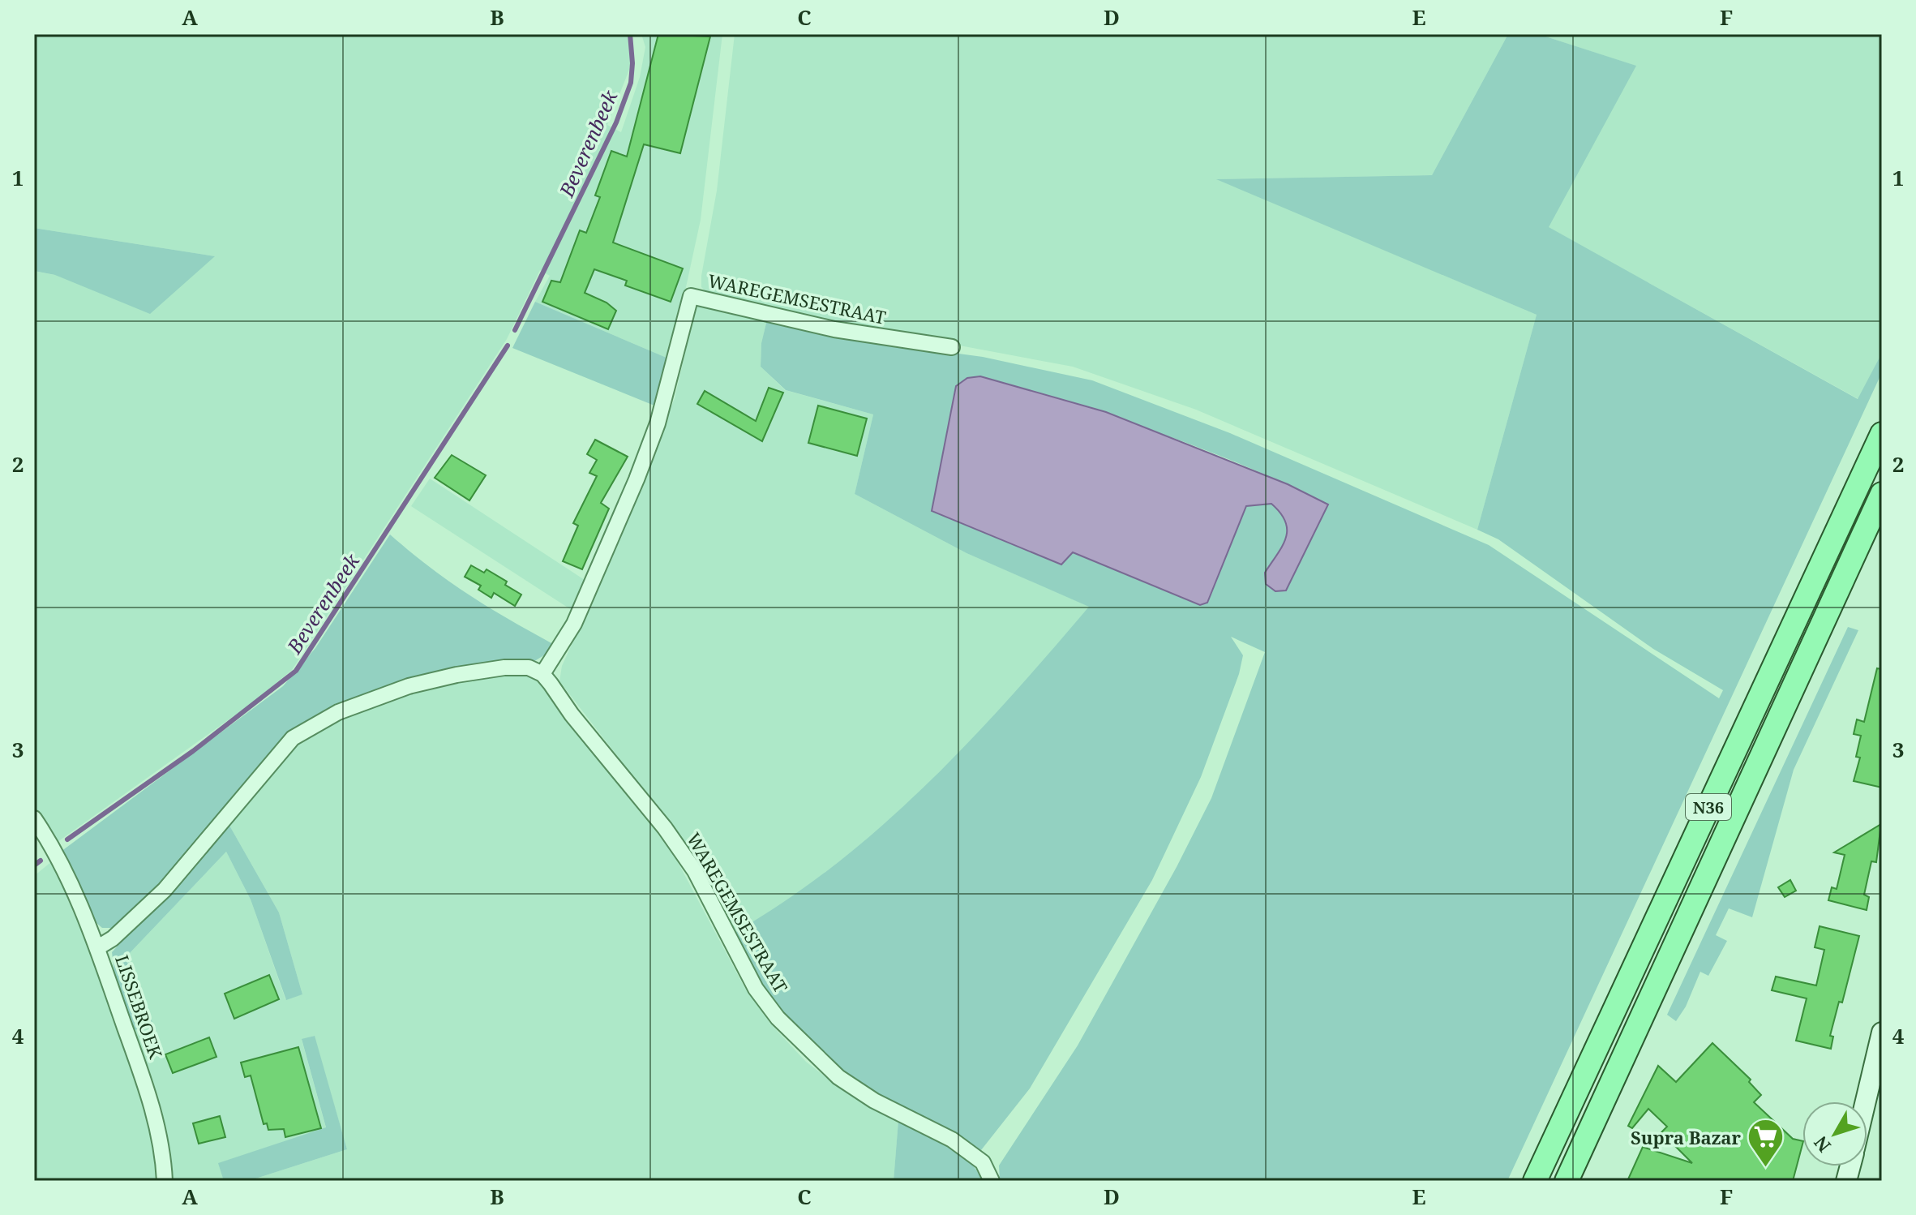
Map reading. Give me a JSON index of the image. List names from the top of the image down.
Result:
{
  "streets": {
    "main road": ["N36"],
    "street": ["WAREGEMSESTRAAT", "LISSEBROEK"]
  },
  "water": ["Beverenbeek"],
  "places": {
    "supermarket": ["Supra Bazar"]
  },
  "north": "bottom left",
  "grid": {
    "columns": [
      "A",
      "B",
      "C",
      "D",
      "E",
      "F"
    ],
    "rows": [
      "1",
      "2",
      "3",
      "4"
    ]
  }
}
